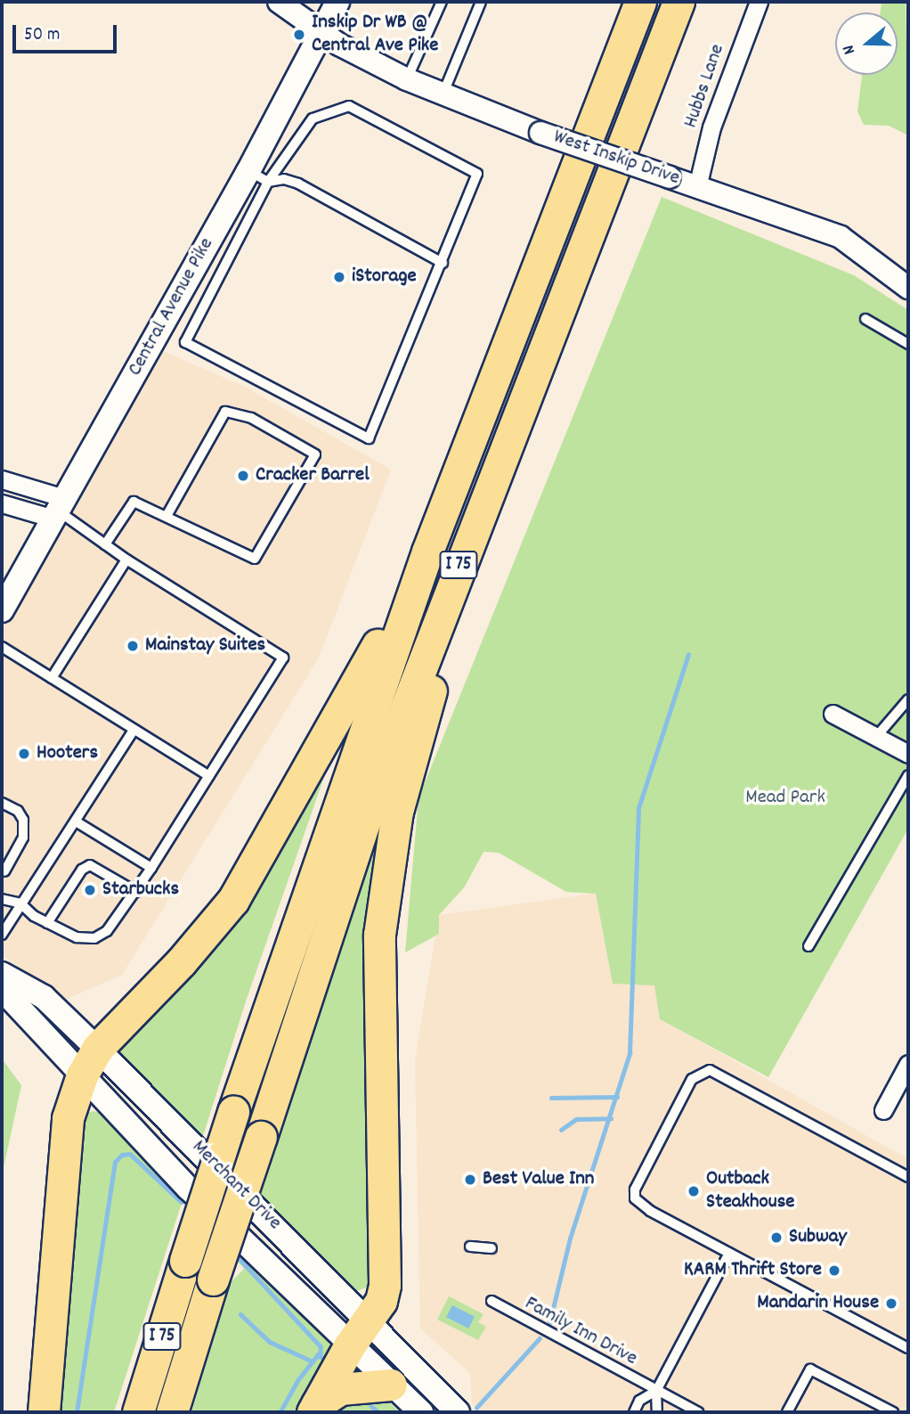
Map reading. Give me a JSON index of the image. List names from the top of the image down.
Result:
{
  "streets": {
    "highway": ["I 75"],
    "main road": ["Central Avenue Pike", "Merchant Drive"],
    "street": ["Hubbs Lane", "West Inskip Drive"],
    "lane": ["Family Inn Drive"]
  },
  "crossings": [
    ["Hubbs Lane", "West Inskip Drive"],
    ["West Inskip Drive", "Central Avenue Pike"]
  ],
  "parks": ["Mead Park"],
  "places": [
    "Inskip Dr WB @ Central Ave Pike",
    "iStorage",
    "Cracker Barrel",
    "Mainstay Suites",
    "Hooters",
    "Starbucks",
    "Best Value Inn",
    "Outback Steakhouse",
    "Subway",
    "KARM Thrift Store",
    "Mandarin House"
  ],
  "scale_bar": "50 m",
  "north": "left"
}
